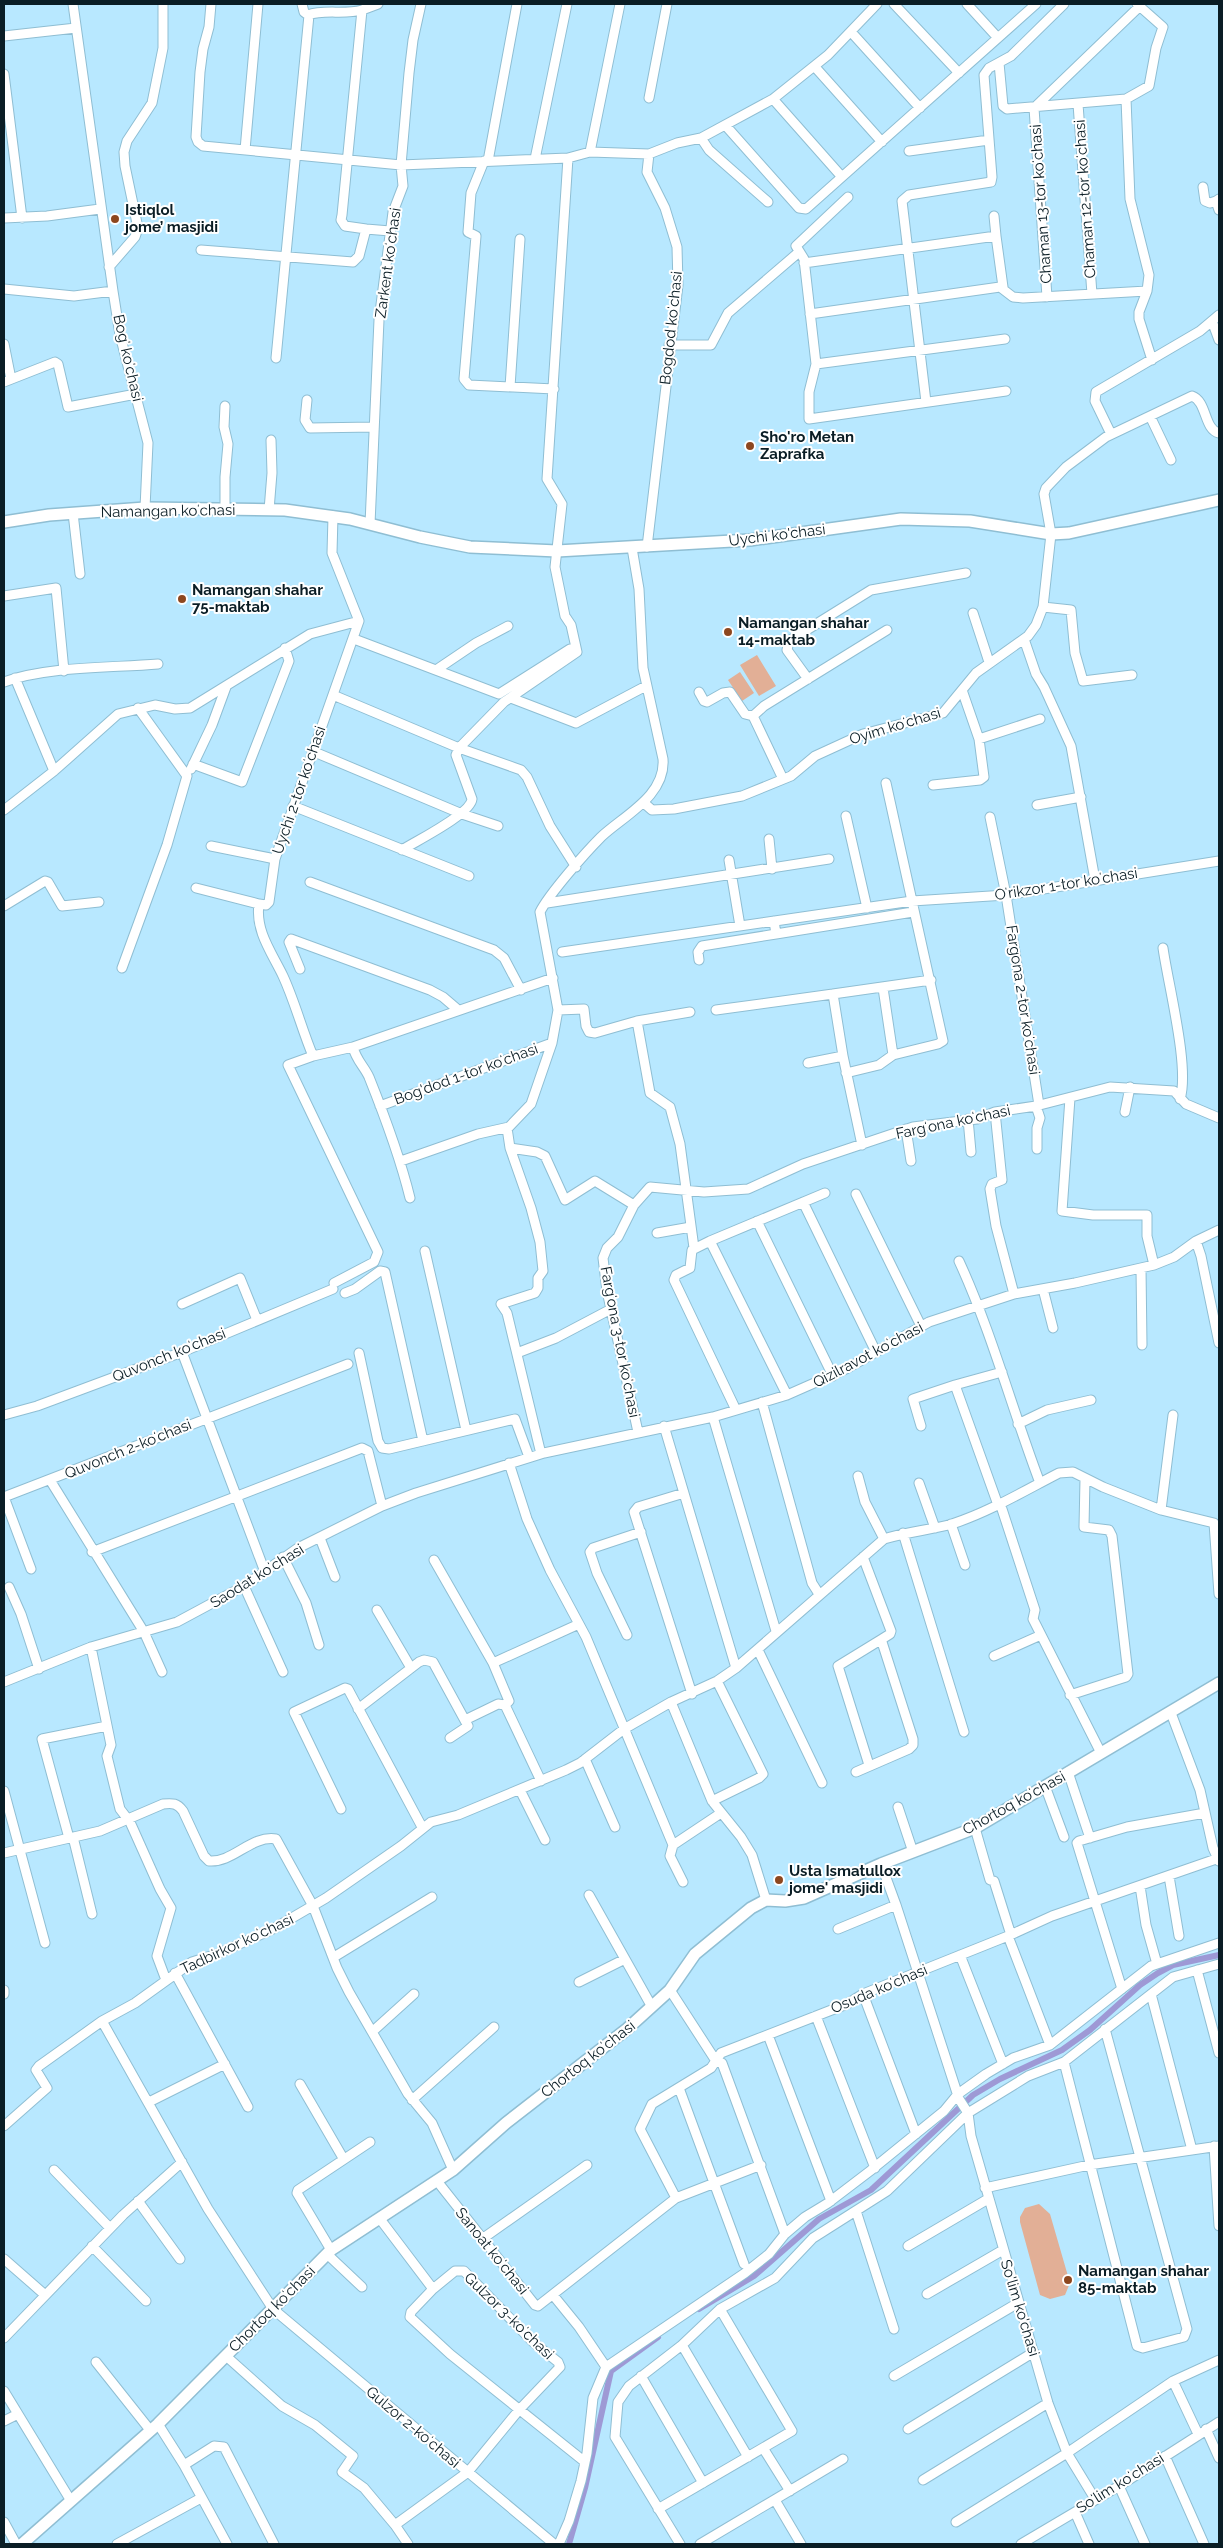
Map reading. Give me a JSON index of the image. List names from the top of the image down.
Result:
{
  "streets": {
    "main road": ["Namangan koʻchasi", "Uychi ko'chasi", "Chortoq koʻchasi"],
    "street": [
      "Chaman 12-tor koʻchasi",
      "Chaman 13-tor koʻchasi",
      "Zarkent koʻchasi",
      "Bogdod koʻchasi",
      "Bogʻ koʻchasi",
      "Oyim koʻchasi",
      "Uychi 2-tor koʻchasi",
      "Oʻrikzor 1-tor koʻchasi",
      "Fargona 2-tor koʻchasi",
      "Bog'dod 1-tor koʻchasi",
      "Fargʻona koʻchasi",
      "Fargʻona 3-tor koʻchasi",
      "Quvonch koʻchasi",
      "Qizilravot koʻchasi",
      "Quvonch 2-koʻchasi",
      "Saodat koʻchasi",
      "Tadbirkor koʻchasi",
      "Osuda koʻchasi",
      "Sanoat koʻchasi",
      "So'lim ko'chasi",
      "Gulzor 3-koʻchasi",
      "Gulzor 2-koʻchasi",
      "Soʻlim koʻchasi"
    ]
  },
  "crossings": [
    ["Zarkent koʻchasi", "Uychi ko'chasi"],
    ["Bogdod koʻchasi", "Uychi ko'chasi"],
    ["Bogʻ koʻchasi", "Namangan koʻchasi"],
    ["Namangan koʻchasi", "Uychi ko'chasi"],
    ["Uychi ko'chasi", "Oyim koʻchasi"],
    ["Oʻrikzor 1-tor koʻchasi", "Fargona 2-tor koʻchasi"],
    ["Fargona 2-tor koʻchasi", "Fargʻona koʻchasi"],
    ["Fargʻona koʻchasi", "Fargʻona 3-tor koʻchasi"],
    ["Fargʻona 3-tor koʻchasi", "Qizilravot koʻchasi"],
    ["Quvonch koʻchasi", "Quvonch 2-koʻchasi"],
    ["Qizilravot koʻchasi", "Saodat koʻchasi"],
    ["Quvonch 2-koʻchasi", "Saodat koʻchasi"],
    ["Chortoq koʻchasi", "Sanoat koʻchasi"],
    ["Chortoq koʻchasi", "Gulzor 2-koʻchasi"],
    ["Tadbirkor koʻchasi", "Gulzor 2-koʻchasi"],
    ["So'lim ko'chasi", "Soʻlim koʻchasi"]
  ],
  "places": [
    "Istiqlol jome’ masjidi",
    "Sho'ro Metan Zaprafka",
    "Namangan shahar 75-maktab",
    "Namangan shahar 14-maktab",
    "Usta Ismatullox jome' masjidi",
    "Namangan shahar 85-maktab"
  ]
}
